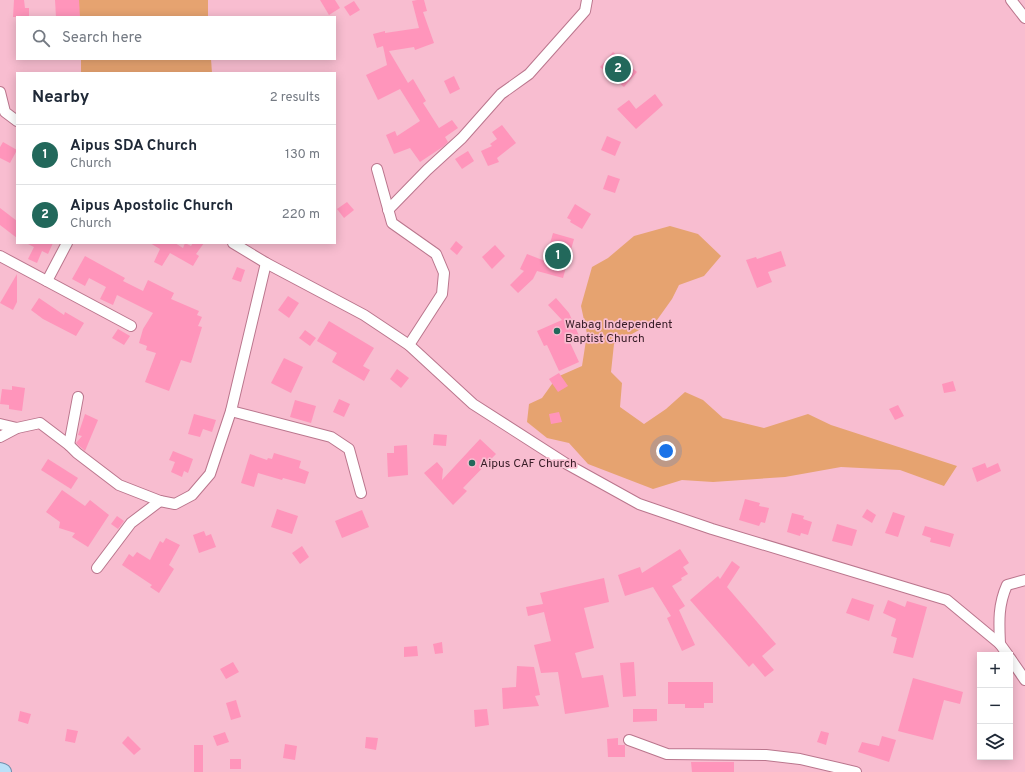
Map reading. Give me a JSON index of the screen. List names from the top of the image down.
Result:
{
  "places": ["Wabag Independent Baptist Church", "Aipus CAF Church"],
  "page": {
    "search": "Search here",
    "pins": ["2", "1"],
    "heading": ["Nearby", "2 results"],
    "list": [
      {
        "mark": "1",
        "name": "Aipus SDA Church",
        "note": "Church",
        "value": "130 m"
      },
      {
        "mark": "2",
        "name": "Aipus Apostolic Church",
        "note": "Church",
        "value": "220 m"
      }
    ],
    "map_buttons": ["+", "−"]
  }
}
